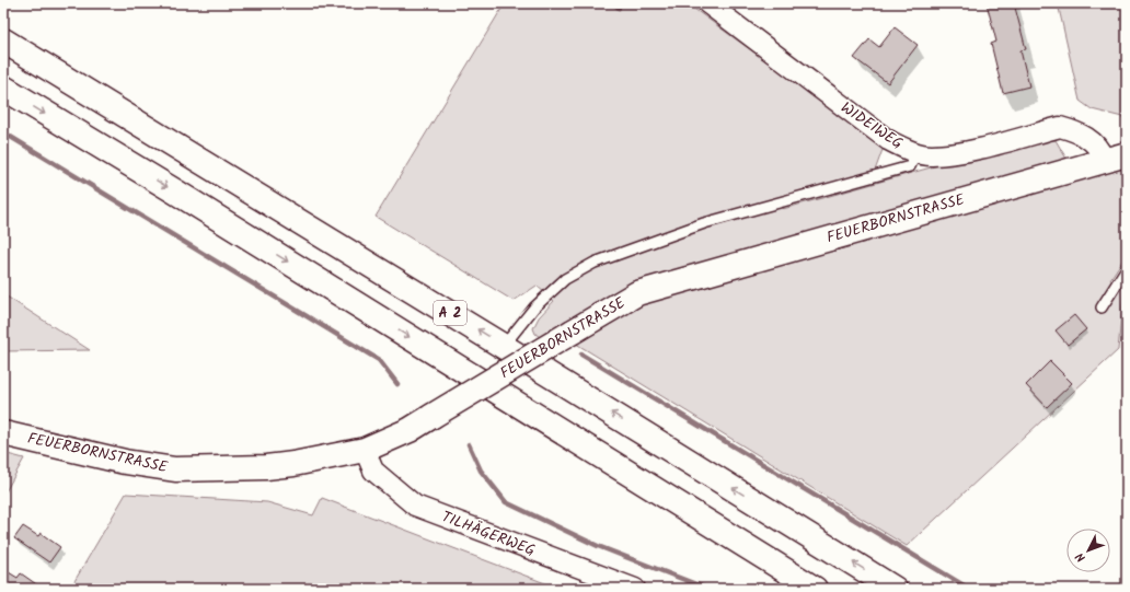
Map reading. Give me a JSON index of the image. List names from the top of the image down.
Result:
{
  "streets": {
    "main road": ["FEUERBORNSTRASSE", "A 2"],
    "street": ["WIDEIWEG", "TILHÄGERWEG"]
  },
  "crossings": [
    ["WIDEIWEG", "FEUERBORNSTRASSE"],
    ["FEUERBORNSTRASSE", "TILHÄGERWEG"]
  ],
  "north": "bottom left"
}
